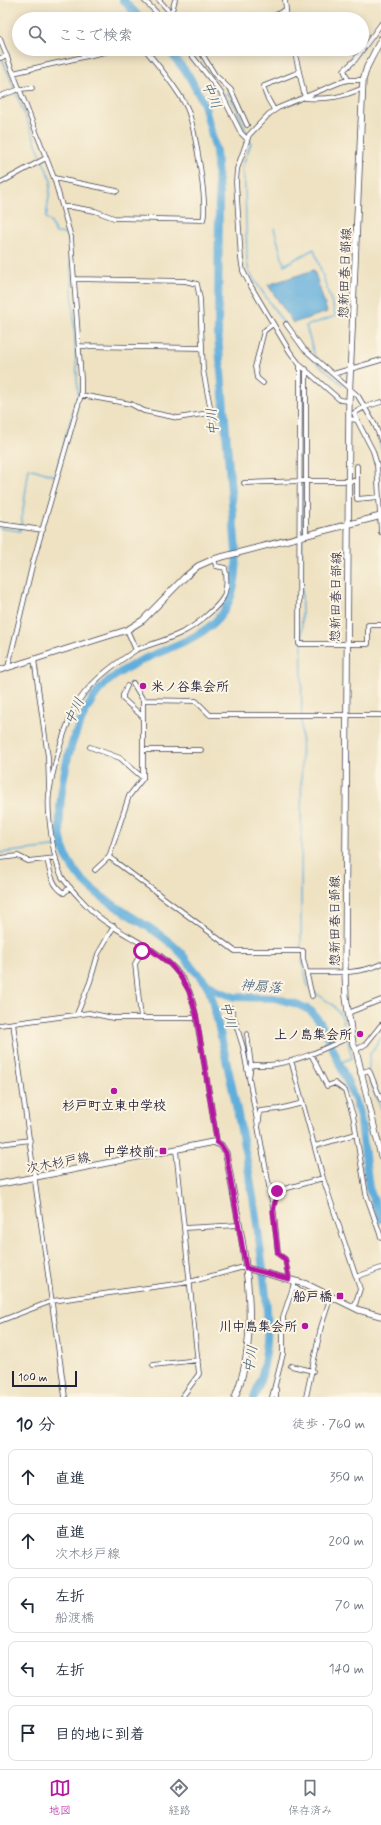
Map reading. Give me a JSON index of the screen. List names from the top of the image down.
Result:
{
  "streets": {
    "main road": ["惣新田春日部線", "次木杉戸線"]
  },
  "water": ["中川", "神扇落"],
  "places": {
    "other": [
      "米ノ谷集会所",
      "上ノ島集会所",
      "杉戸町立東中学校",
      "川中島集会所"
    ],
    "transit": ["中学校前", "船戸橋"]
  },
  "scale_bar": "100 m",
  "page": {
    "search": "ここで検索",
    "scale": "100 m",
    "heading": ["10 分", "徒歩 · 760 m"],
    "list": [
      ["直進", "350 m"],
      ["直進", "次木杉戸線", "200 m"],
      ["左折", "船渡橋", "70 m"],
      ["左折", "140 m"],
      "目的地に到着"
    ],
    "nav": ["地図", "経路", "保存済み"]
  }
}
